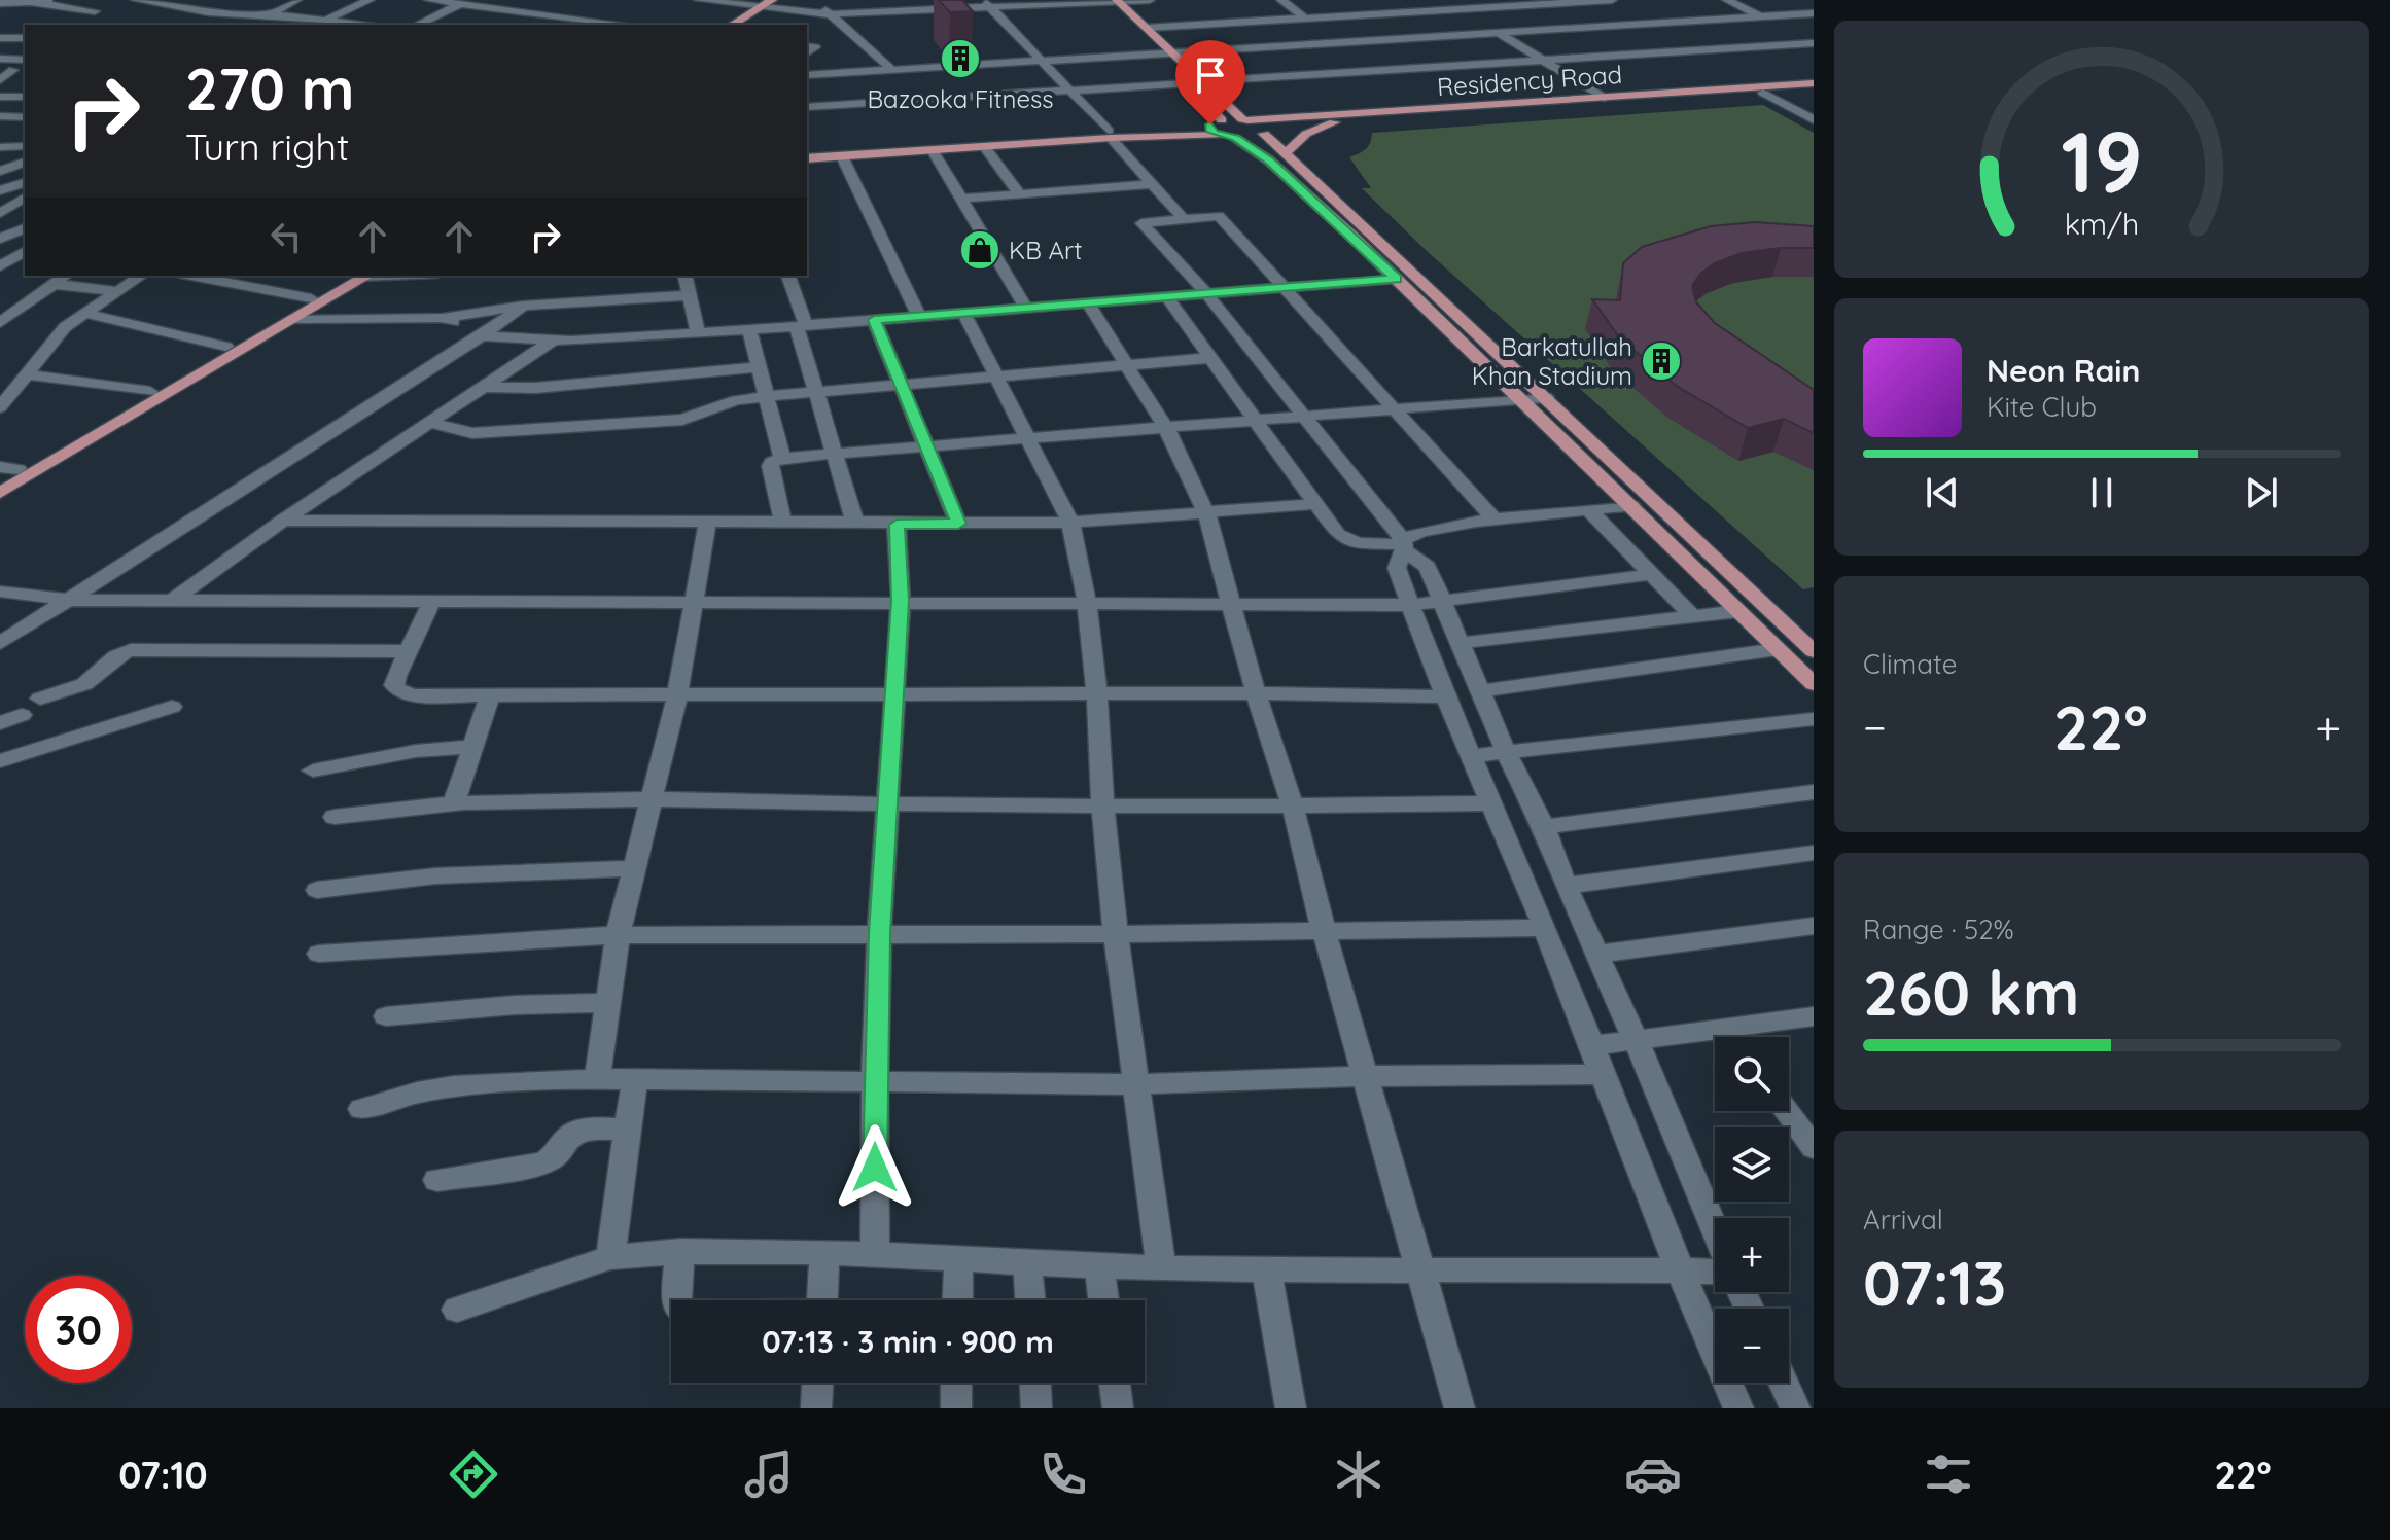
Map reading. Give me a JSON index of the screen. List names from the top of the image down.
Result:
{
  "streets": {
    "main road": ["Residency Road"]
  },
  "places": {
    "building": ["Bazooka Fitness", "Barkatullah Khan Stadium"],
    "shop": ["KB Art"]
  },
  "page": {
    "turn": ["270 m", "Turn right"],
    "song": ["Neon Rain", "Kite Club"],
    "tile": [
      "Climate",
      ["Range · 52%", "260 km"],
      ["Arrival", "07:13"]
    ],
    "heat": ["−", "22°", "+"],
    "map_buttons": ["+", "−"],
    "limit": "30",
    "trip": "07:13 · 3 min · 900 m",
    "tabs": ["07:10", "22°"],
    "gauge": ["19", "km/h"]
  }
}
